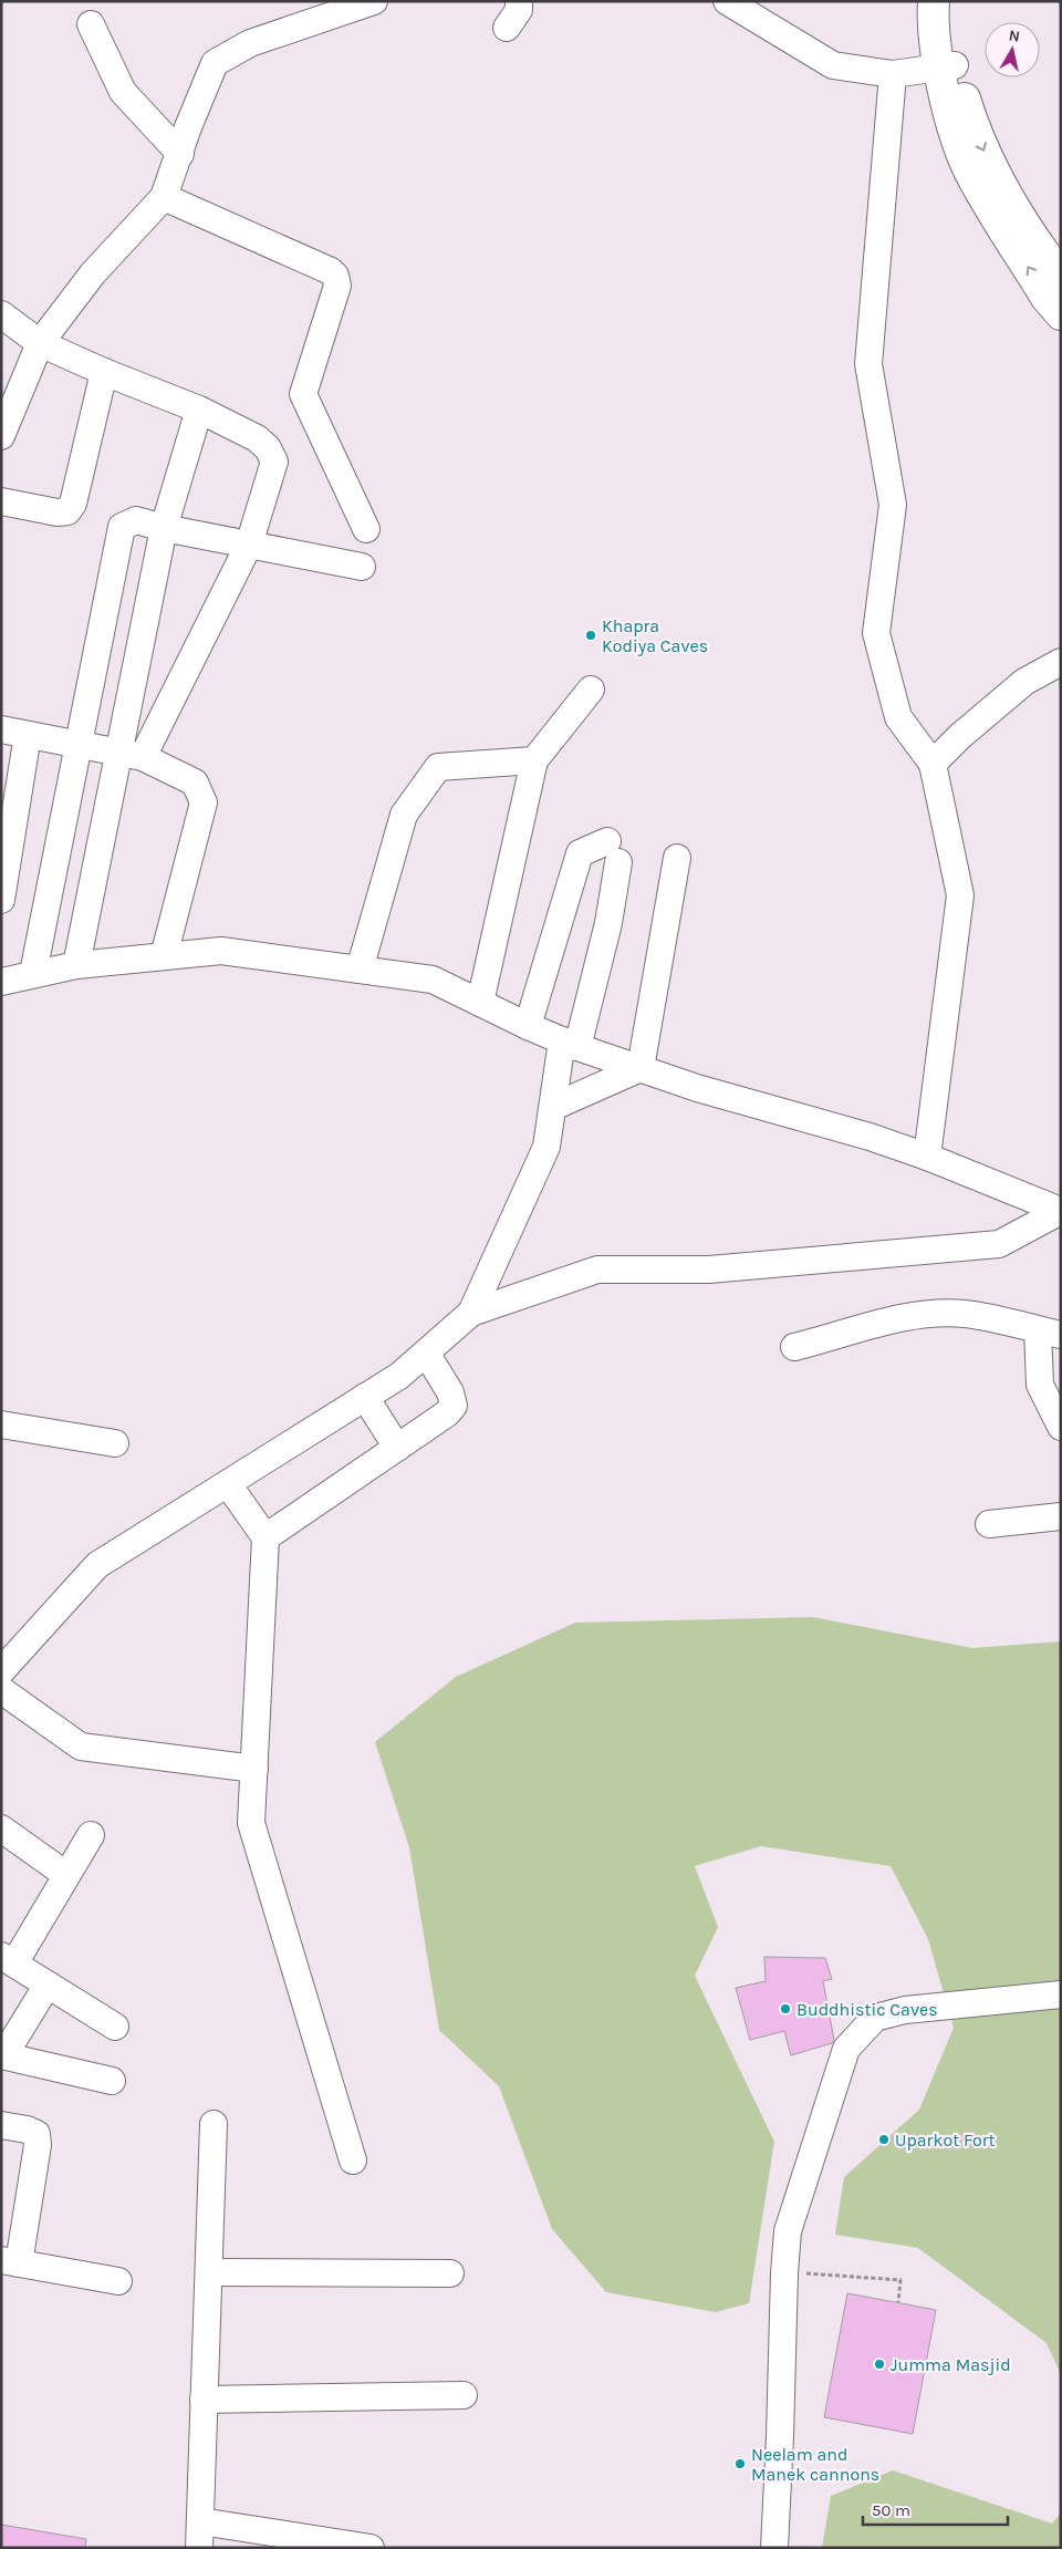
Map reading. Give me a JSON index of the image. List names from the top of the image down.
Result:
{
  "places": [
    "Khapra Kodiya Caves",
    "Buddhistic Caves",
    "Uparkot Fort",
    "Jumma Masjid",
    "Neelam and Manek cannons"
  ],
  "scale_bar": "50 m",
  "north": "top"
}
